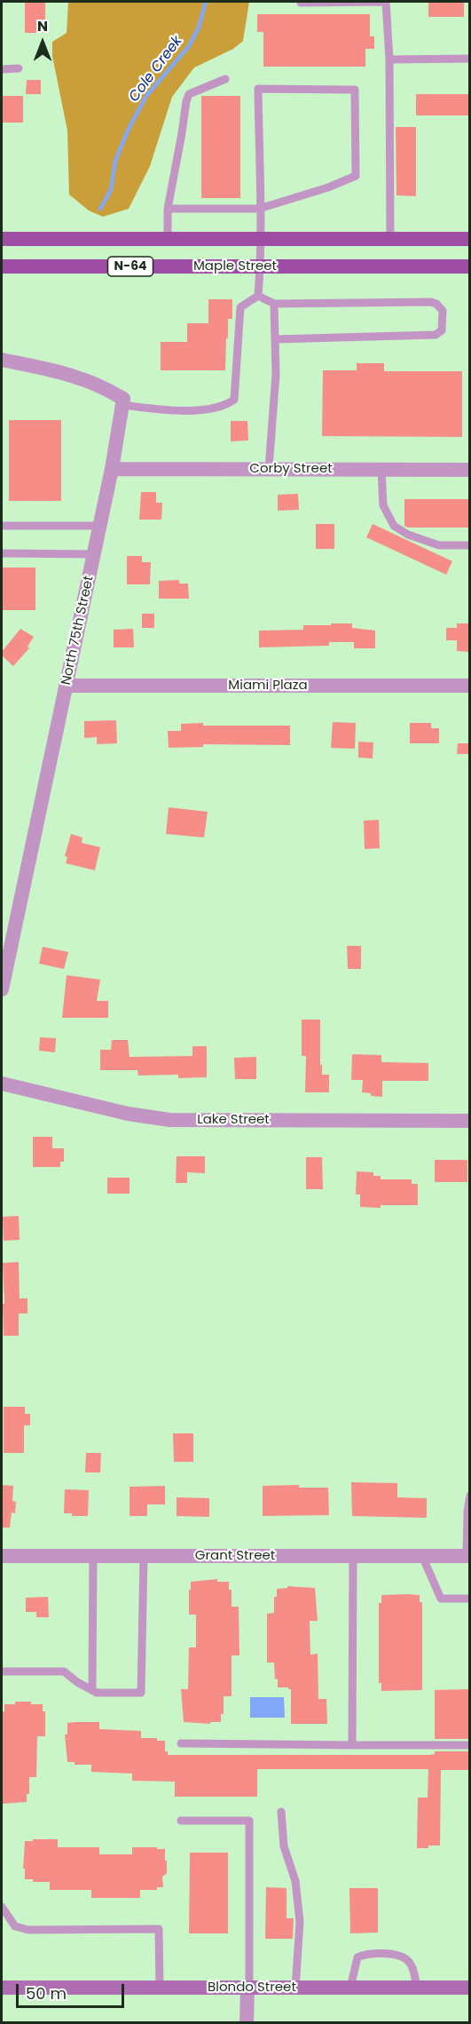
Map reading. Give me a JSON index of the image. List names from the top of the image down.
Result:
{
  "streets": {
    "main road": ["N-64", "Maple Street", "Blondo Street"],
    "street": [
      "Corby Street",
      "North 75th Street",
      "Miami Plaza",
      "Lake Street",
      "Grant Street"
    ]
  },
  "crossings": [
    ["Corby Street", "North 75th Street"],
    ["North 75th Street", "Miami Plaza"]
  ],
  "water": ["Cole Creek"],
  "scale_bar": "50 m",
  "north": "top"
}
